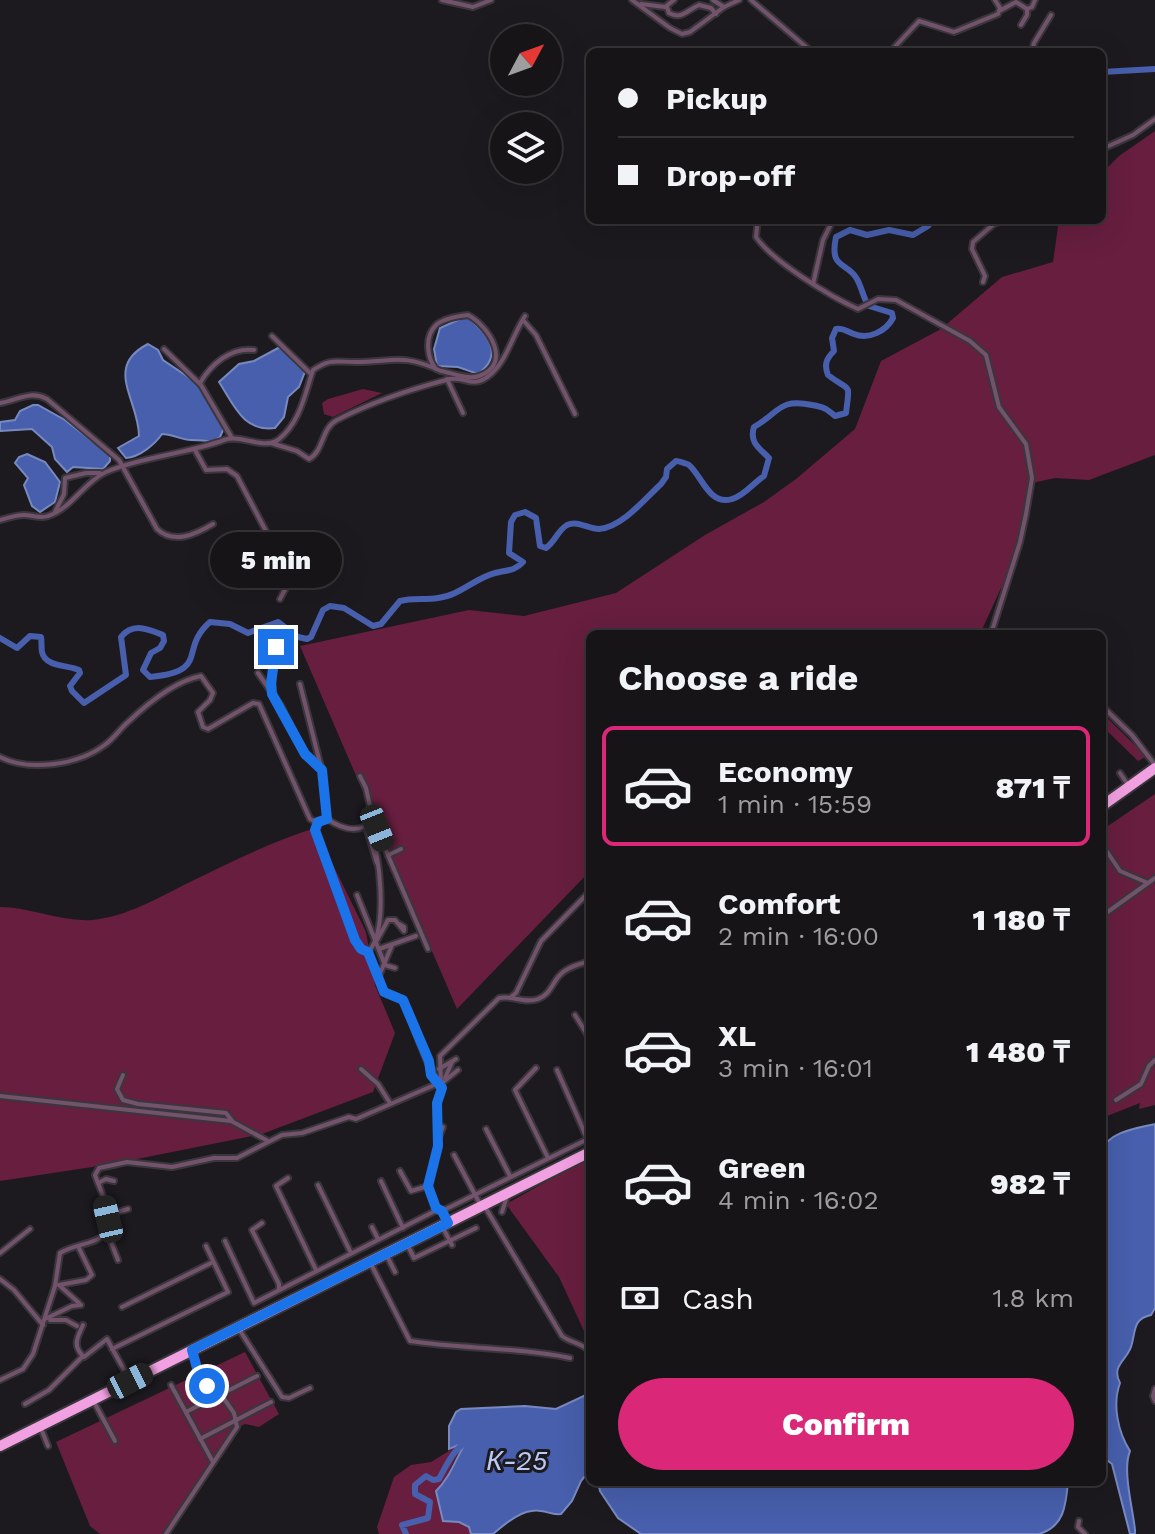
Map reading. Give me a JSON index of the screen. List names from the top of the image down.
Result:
{
  "water": ["К-25"],
  "north": "top right",
  "page": {
    "banner": ["Pickup", "Drop-off"],
    "bubble": "5 min",
    "heading": "Choose a ride",
    "list": [
      {
        "name": "Economy",
        "note": "1 min · 15:59",
        "value": "871 ₸"
      },
      {
        "name": "Comfort",
        "note": "2 min · 16:00",
        "value": "1 180 ₸"
      },
      {
        "name": "XL",
        "note": "3 min · 16:01",
        "value": "1 480 ₸"
      },
      {
        "name": "Green",
        "note": "4 min · 16:02",
        "value": "982 ₸"
      }
    ],
    "pay": ["Cash", "1.8 km"],
    "buttons": "Confirm"
  }
}
